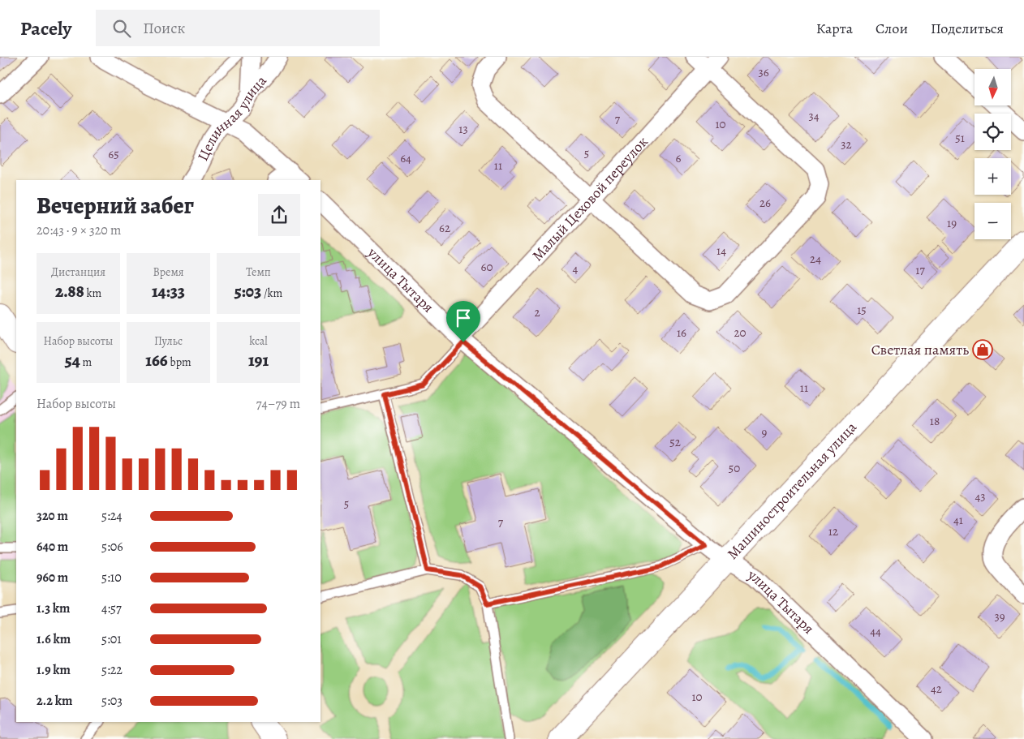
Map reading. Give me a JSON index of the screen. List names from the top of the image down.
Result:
{
  "streets": {
    "main road": ["Машиностроительная улица"],
    "street": ["Целинная улица", "Малый Цеховой переулок", "улица Тытаря"]
  },
  "crossings": [
    ["Малый Цеховой переулок", "улица Тытаря"],
    ["улица Тытаря", "Машиностроительная улица"]
  ],
  "places": {
    "shop": ["Светлая память"]
  },
  "house_numbers": [
    "36",
    "34",
    "7",
    "10",
    "13",
    "51",
    "32",
    "5",
    "65",
    "64",
    "6",
    "11",
    "26",
    "19",
    "62",
    "14",
    "24",
    "60",
    "4",
    "17",
    "15",
    "2",
    "16",
    "20",
    "11",
    "18",
    "9",
    "52",
    "50",
    "43",
    "5",
    "41",
    "7",
    "12",
    "39",
    "44",
    "42",
    "10"
  ],
  "north": "bottom",
  "page": {
    "header": "Pacely",
    "search": "Поиск",
    "nav": ["Карта", "Слои", "Поделиться"],
    "map_buttons": ["+", "−"],
    "heading": ["Вечерний забег", "20:43 · 9 × 320 m"],
    "stats": [
      ["Дистанция", "2.88 km"],
      ["Время", "14:33"],
      ["Темп", "5:03 /km"],
      ["Набор высоты", "54 m"],
      ["Пульс", "166 bpm"],
      ["kcal", "191"]
    ],
    "chart": ["Набор высоты", "74–79 m"],
    "list": [
      {
        "name": "320 m",
        "note": "5:24"
      },
      {
        "name": "640 m",
        "note": "5:06"
      },
      {
        "name": "960 m",
        "note": "5:10"
      },
      {
        "name": "1.3 km",
        "note": "4:57"
      },
      {
        "name": "1.6 km",
        "note": "5:01"
      },
      {
        "name": "1.9 km",
        "note": "5:22"
      },
      {
        "name": "2.2 km",
        "note": "5:03"
      }
    ]
  }
}
